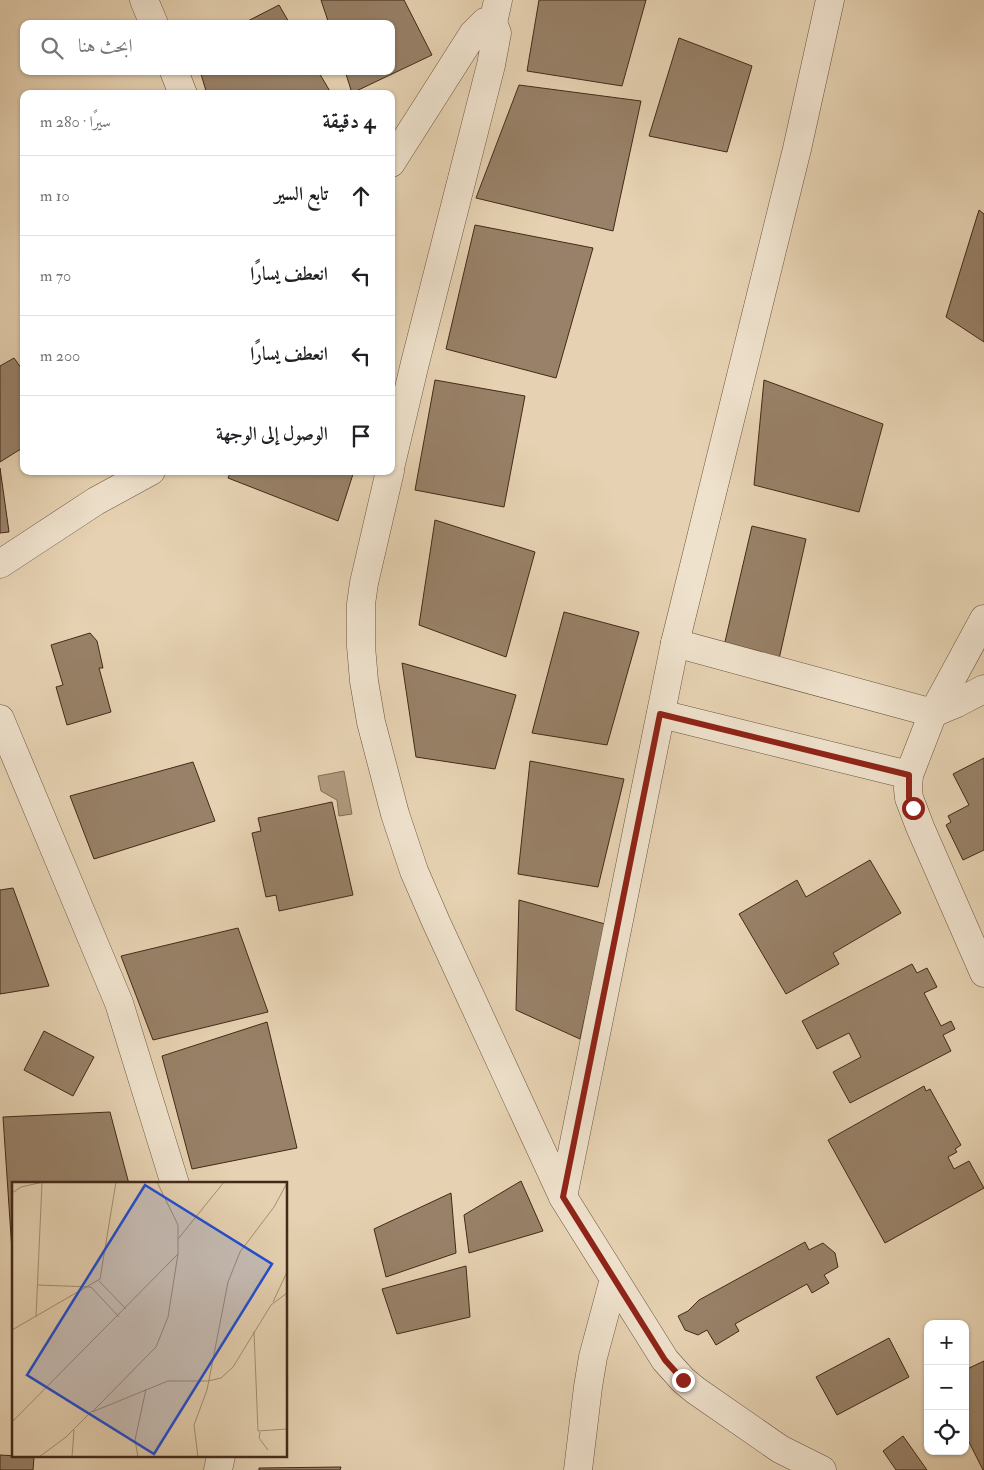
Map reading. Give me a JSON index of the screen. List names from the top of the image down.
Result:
{
  "page": {
    "search": "ابحث هنا",
    "heading": ["4 دقيقة", "سيرًا · 280 m"],
    "list": [
      ["تابع السير", "10 m"],
      ["انعطف يسارًا", "70 m"],
      ["انعطف يسارًا", "200 m"],
      "الوصول إلى الوجهة"
    ],
    "map_buttons": ["+", "−"]
  }
}
